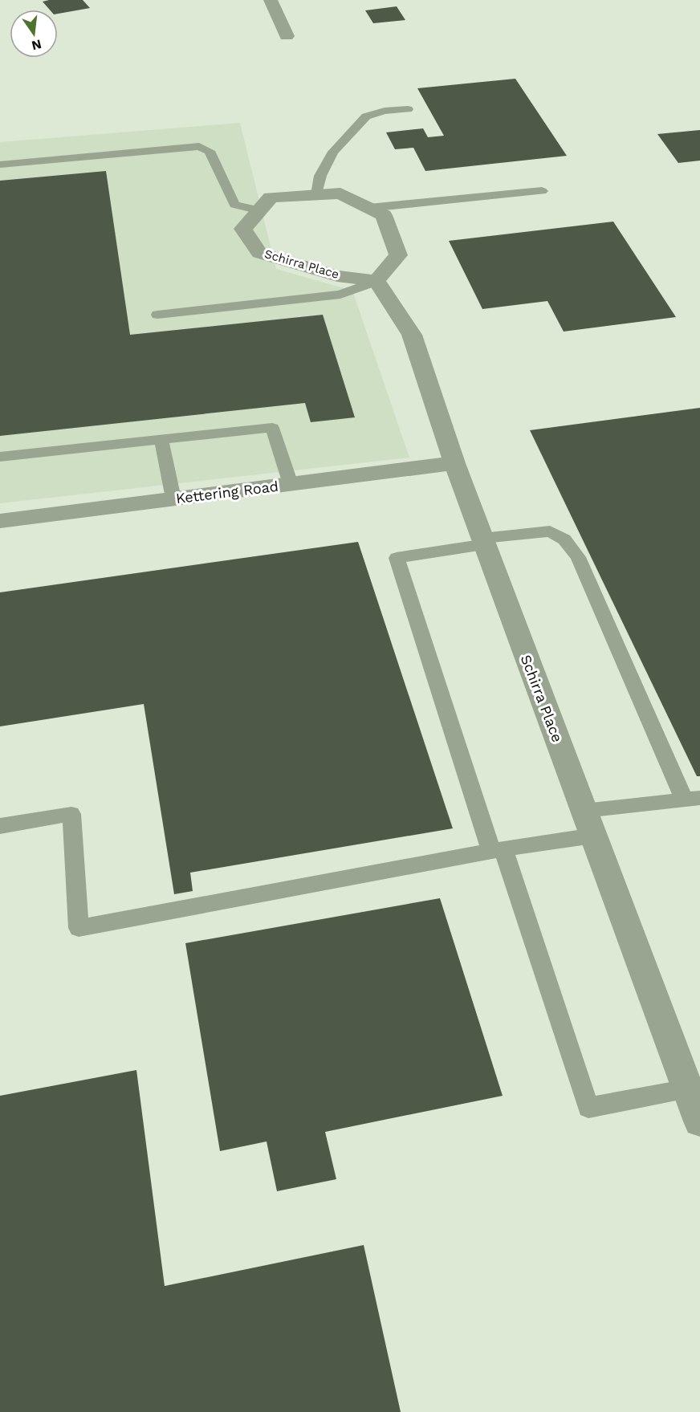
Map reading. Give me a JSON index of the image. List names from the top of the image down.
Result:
{
  "streets": {
    "street": ["Schirra Place", "Kettering Road"]
  },
  "crossings": [
    ["Schirra Place", "Kettering Road"]
  ],
  "north": "bottom"
}
